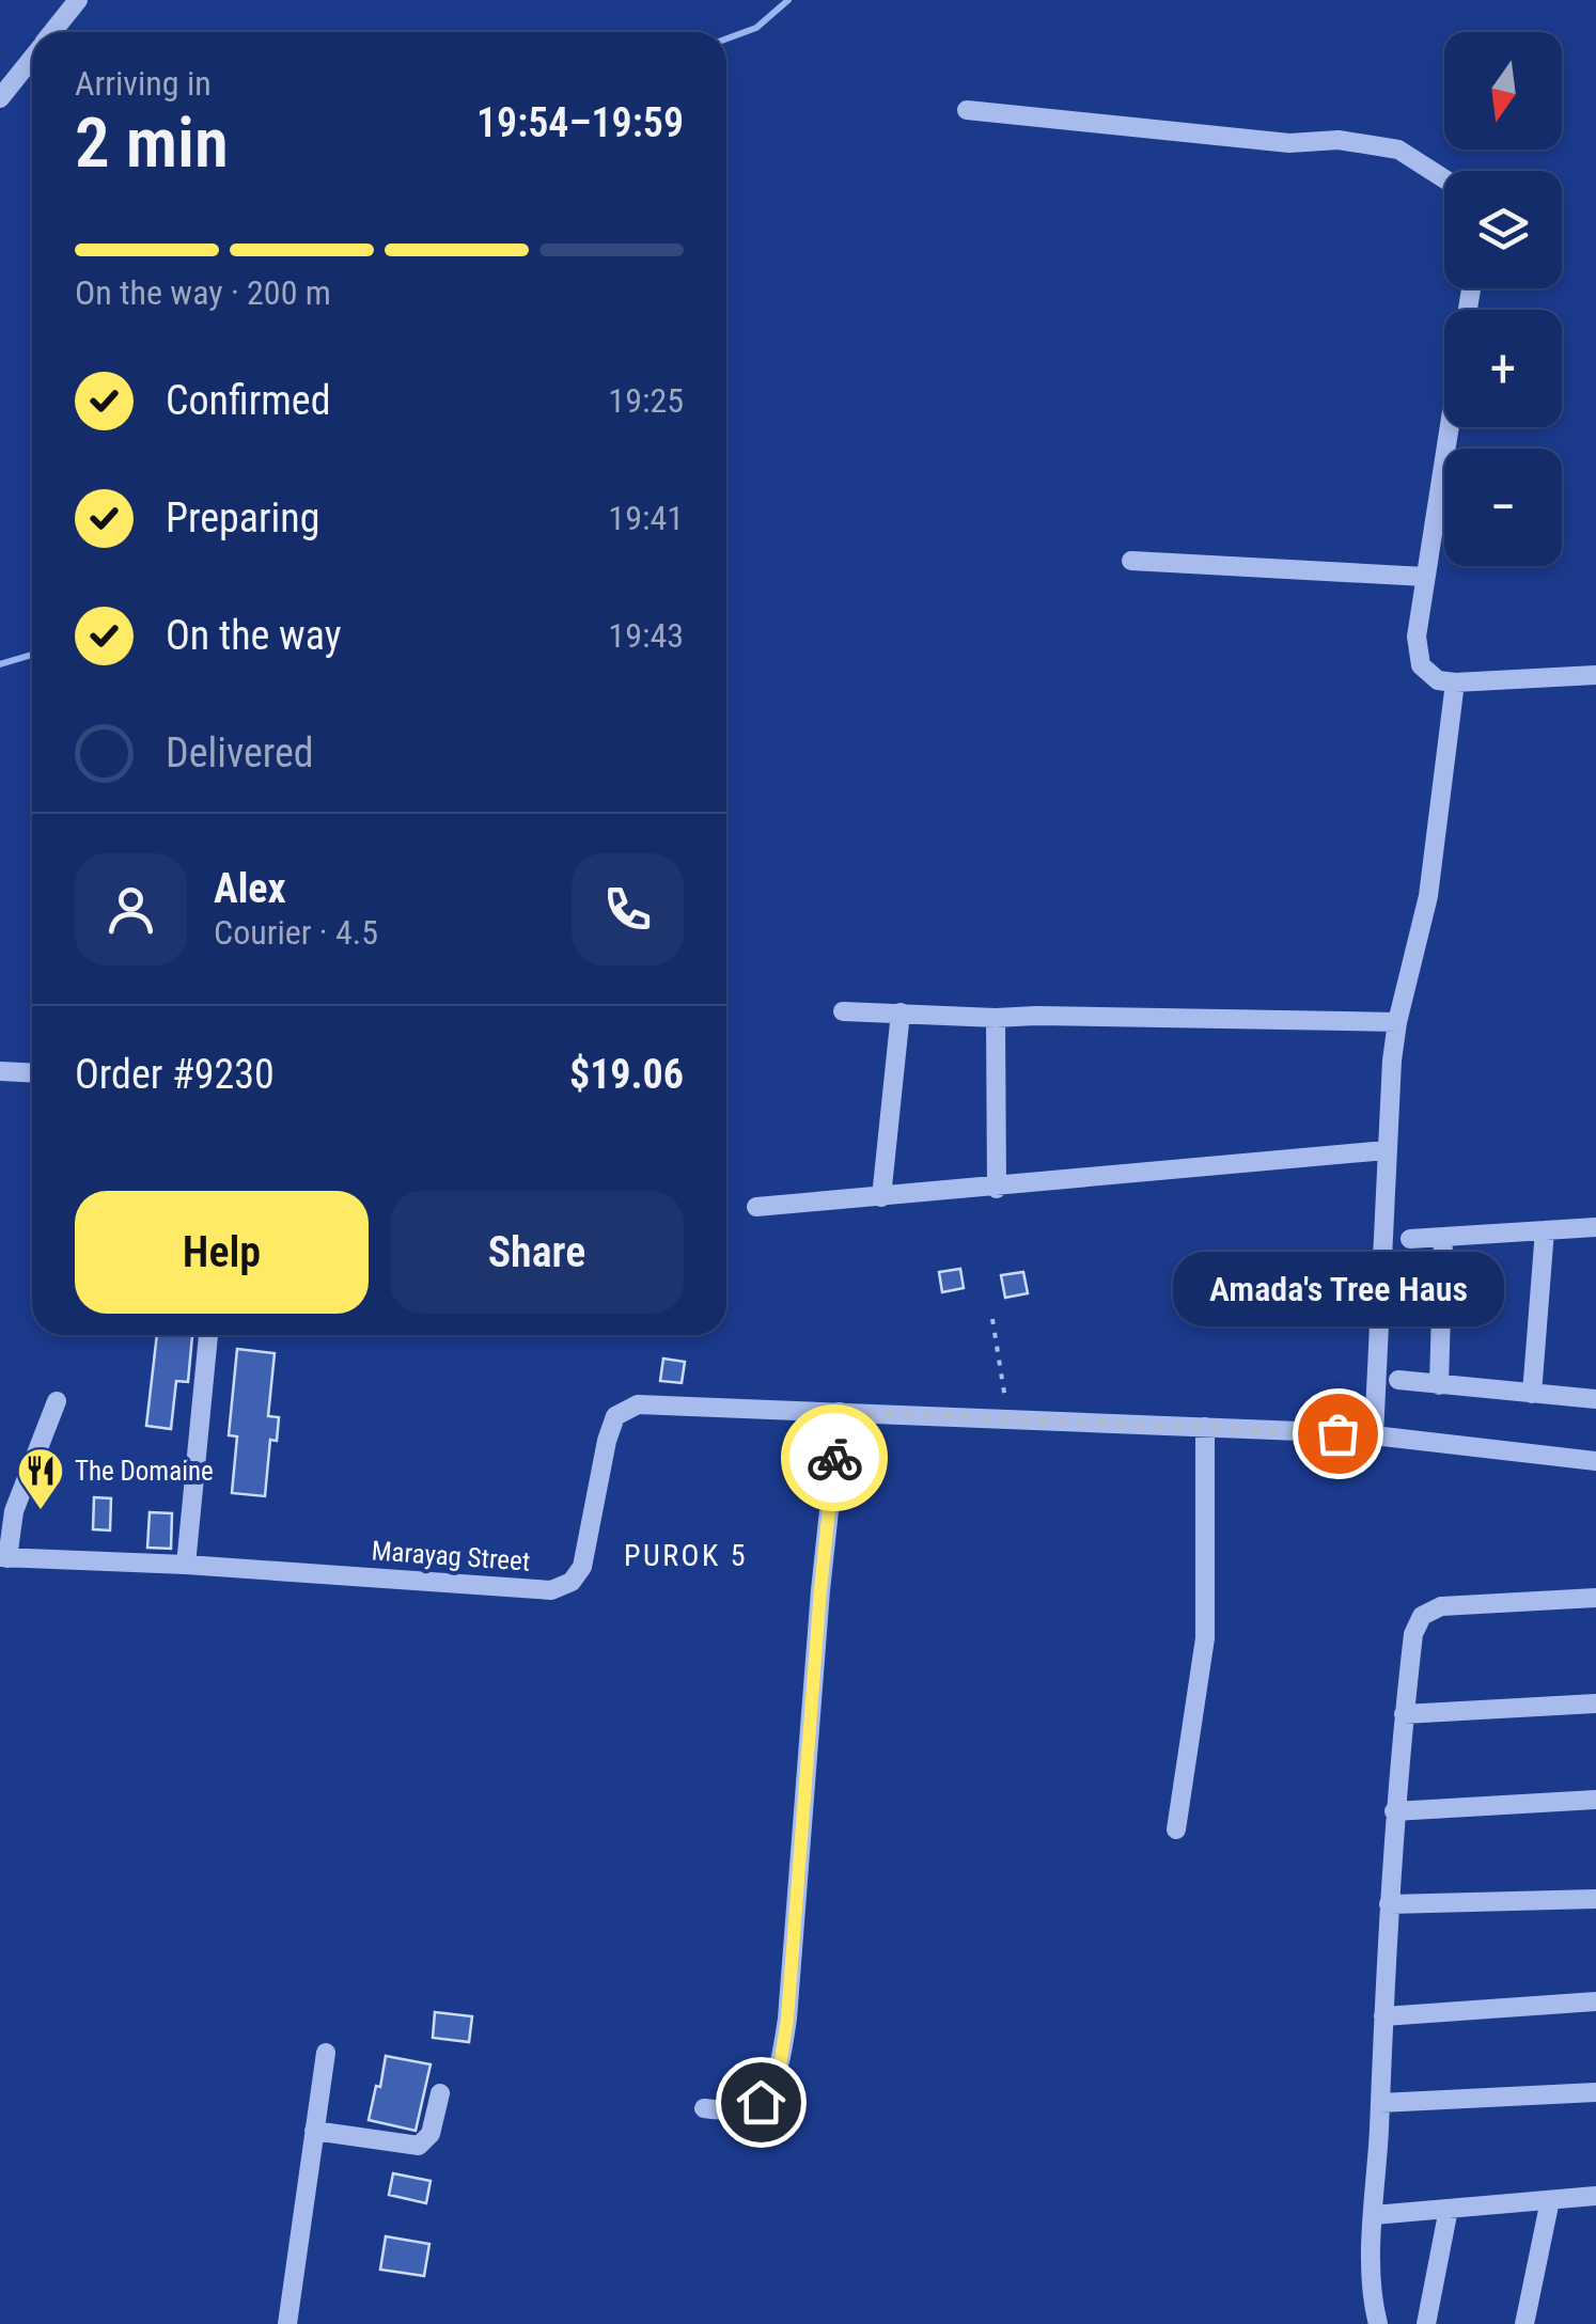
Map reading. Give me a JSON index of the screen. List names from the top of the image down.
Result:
{
  "streets": {
    "street": ["Marayag Street"]
  },
  "districts": ["PUROK 5"],
  "places": {
    "other": ["Amada's Tree Haus"],
    "restaurant": ["The Domaine"]
  },
  "north": "bottom",
  "page": {
    "map_buttons": ["+", "−"],
    "heading": ["2 min", "Arriving in", "19:54–19:59"],
    "panel": [
      "Alex",
      "Courier · 4.5",
      "Order #9230",
      "$19.06"
    ],
    "bar": "On the way · 200 m",
    "list": [
      ["Confirmed", "19:25"],
      ["Preparing", "19:41"],
      ["On the way", "19:43"],
      "Delivered"
    ],
    "buttons": ["Help", "Share"],
    "bubble": "Amada's Tree Haus"
  }
}
